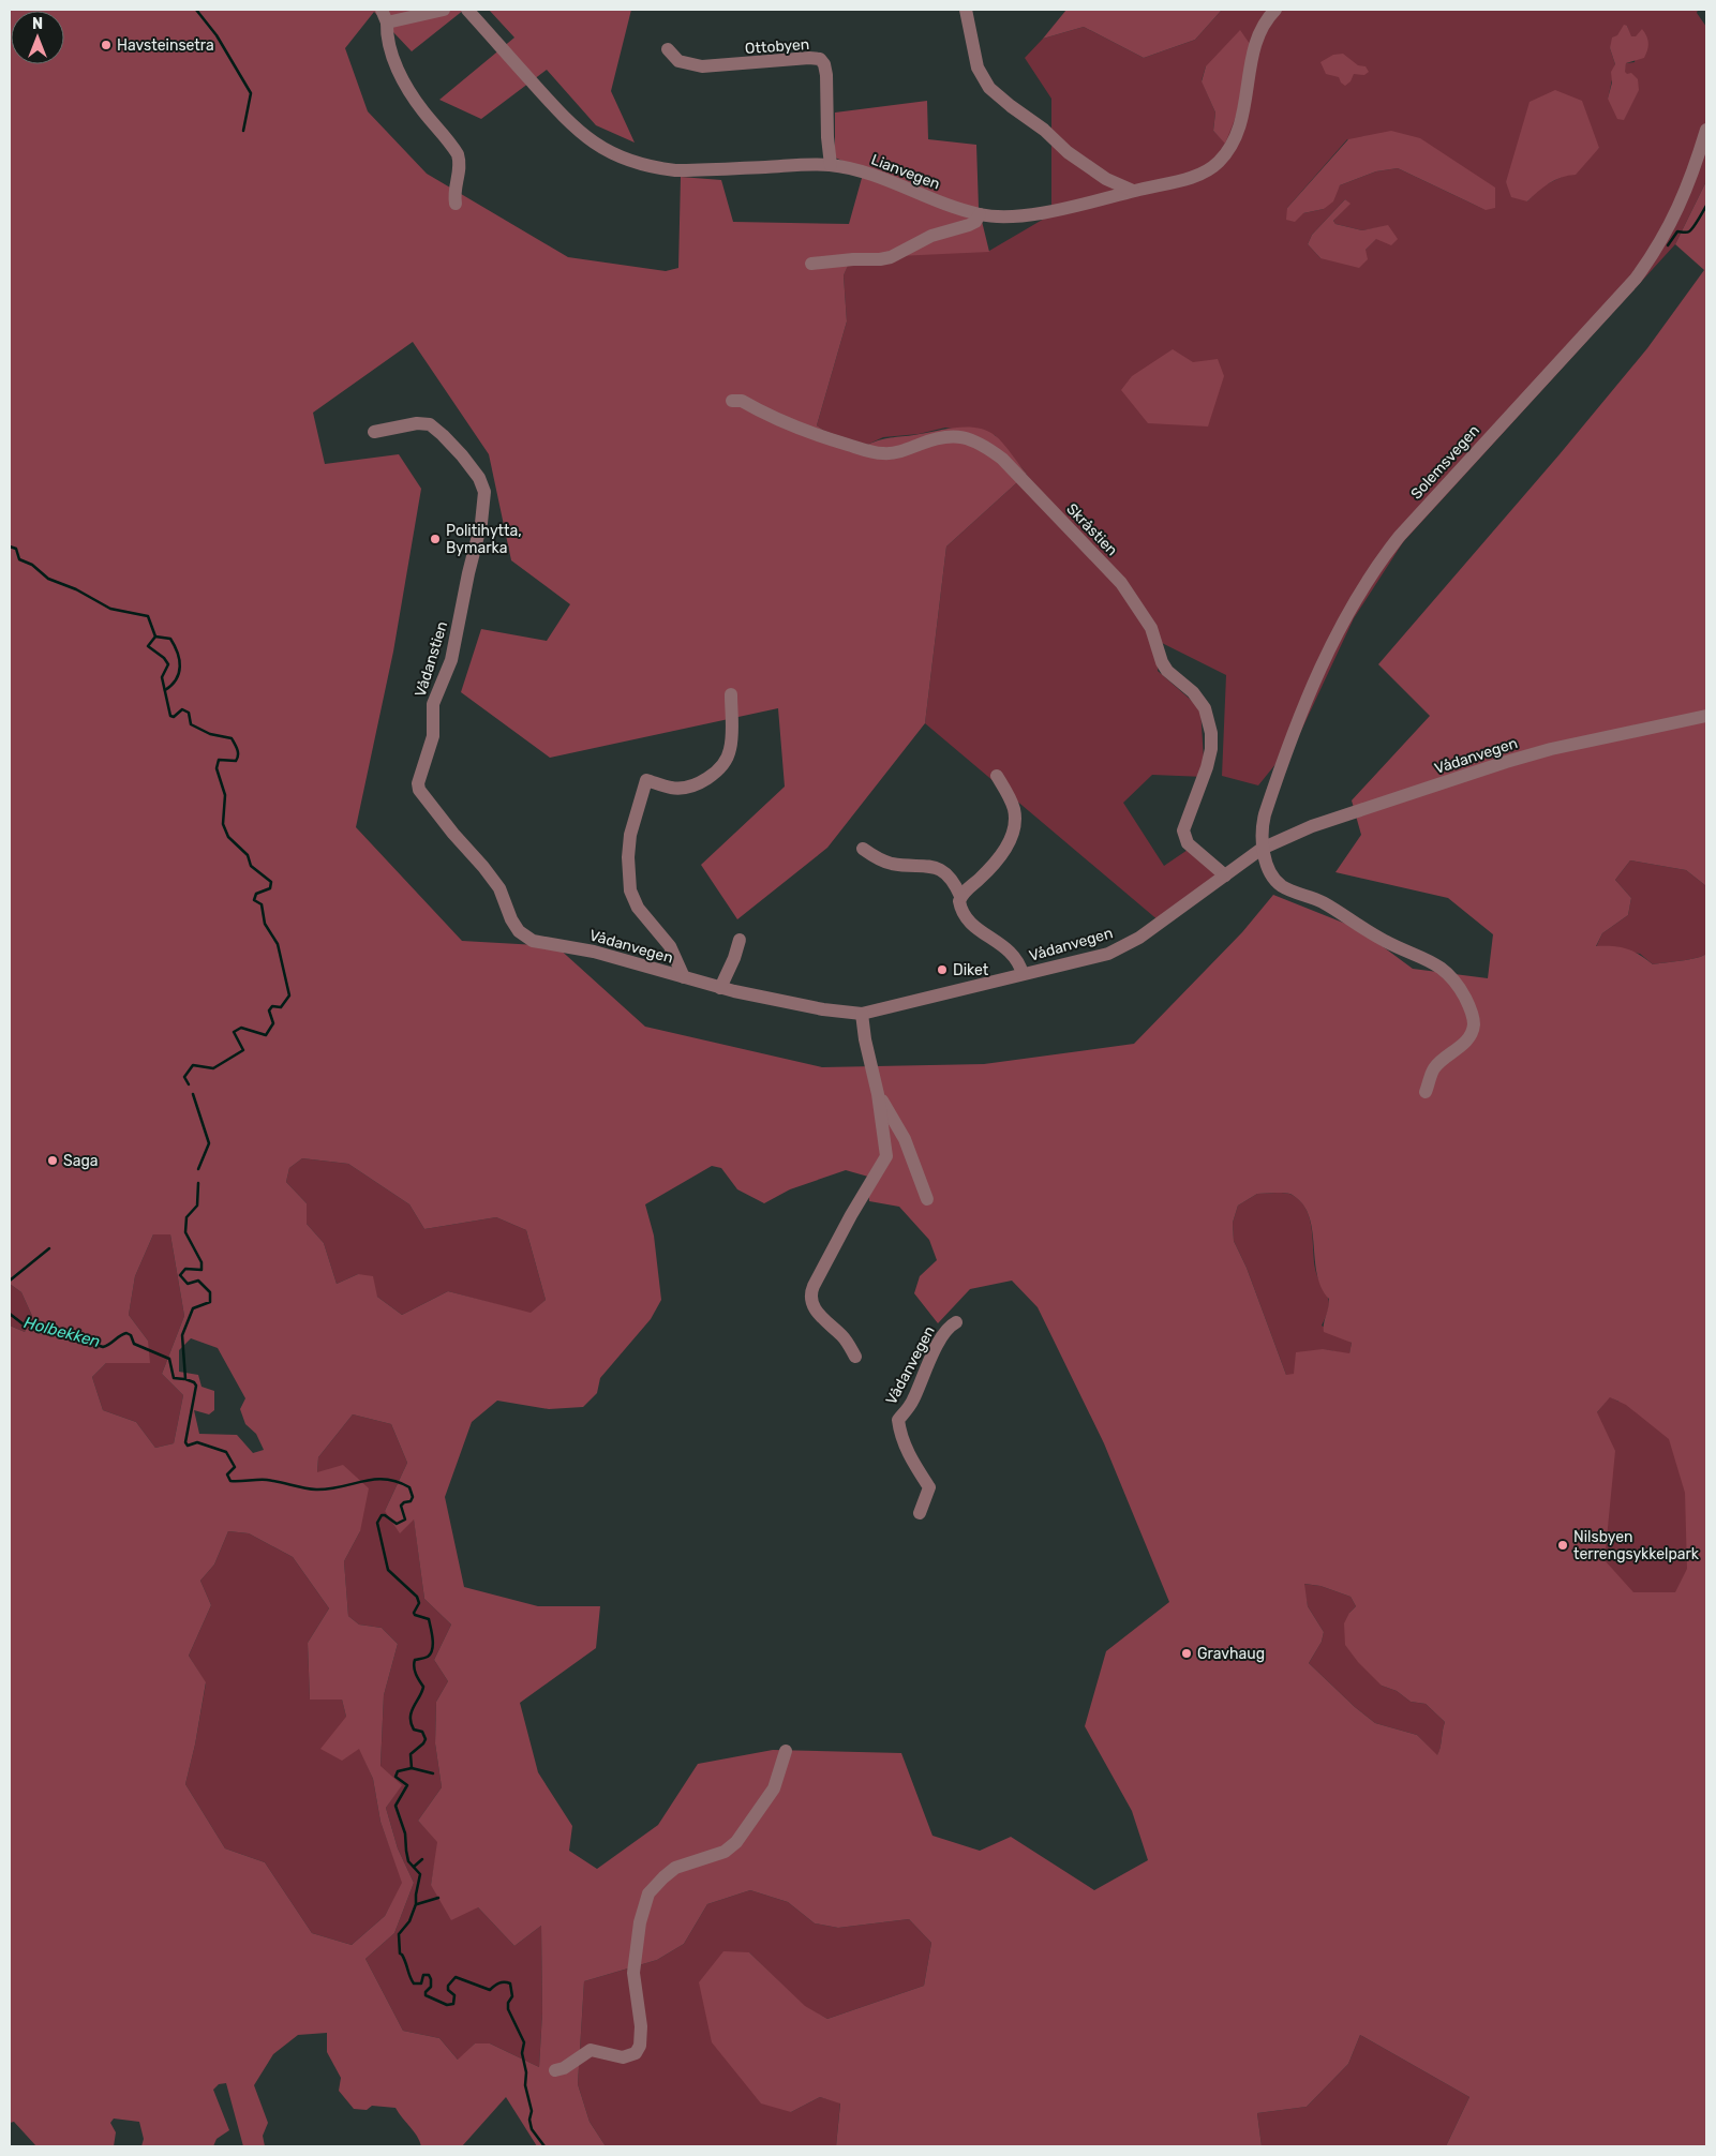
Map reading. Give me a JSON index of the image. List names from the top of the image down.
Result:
{
  "streets": {
    "street": [
      "Ottobyen",
      "Lianvegen",
      "Solemsvegen",
      "Skråstien",
      "Vådanstien",
      "Vådanvegen"
    ]
  },
  "crossings": [
    ["Ottobyen", "Lianvegen"],
    ["Solemsvegen", "Vådanvegen"],
    ["Skråstien", "Vådanvegen"],
    ["Vådanstien", "Vådanvegen"]
  ],
  "water": ["Holbekken"],
  "places": [
    "Havsteinsetra",
    "Politihytta, Bymarka",
    "Diket",
    "Saga",
    "Nilsbyen terrengsykkelpark",
    "Gravhaug"
  ],
  "north": "top"
}
